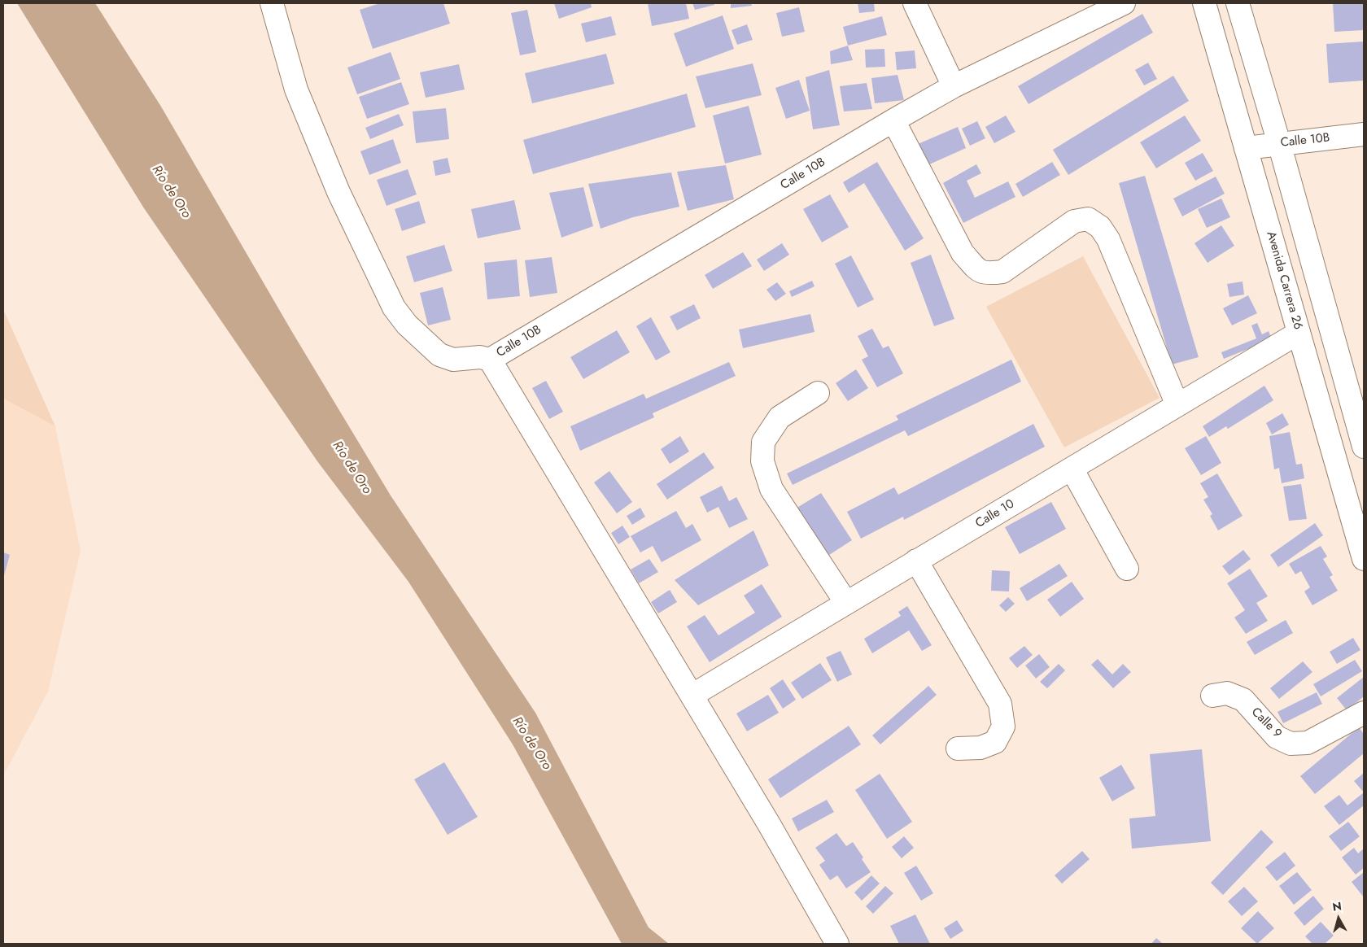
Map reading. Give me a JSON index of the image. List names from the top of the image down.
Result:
{
  "streets": {
    "street": [
      "Calle 10B",
      "Avenida Carrera 26",
      "Calle 10",
      "Calle 9"
    ]
  },
  "crossings": [
    ["Calle 10B", "Avenida Carrera 26"],
    ["Avenida Carrera 26", "Calle 10"]
  ],
  "water": ["Río de Oro"],
  "north": "top"
}
